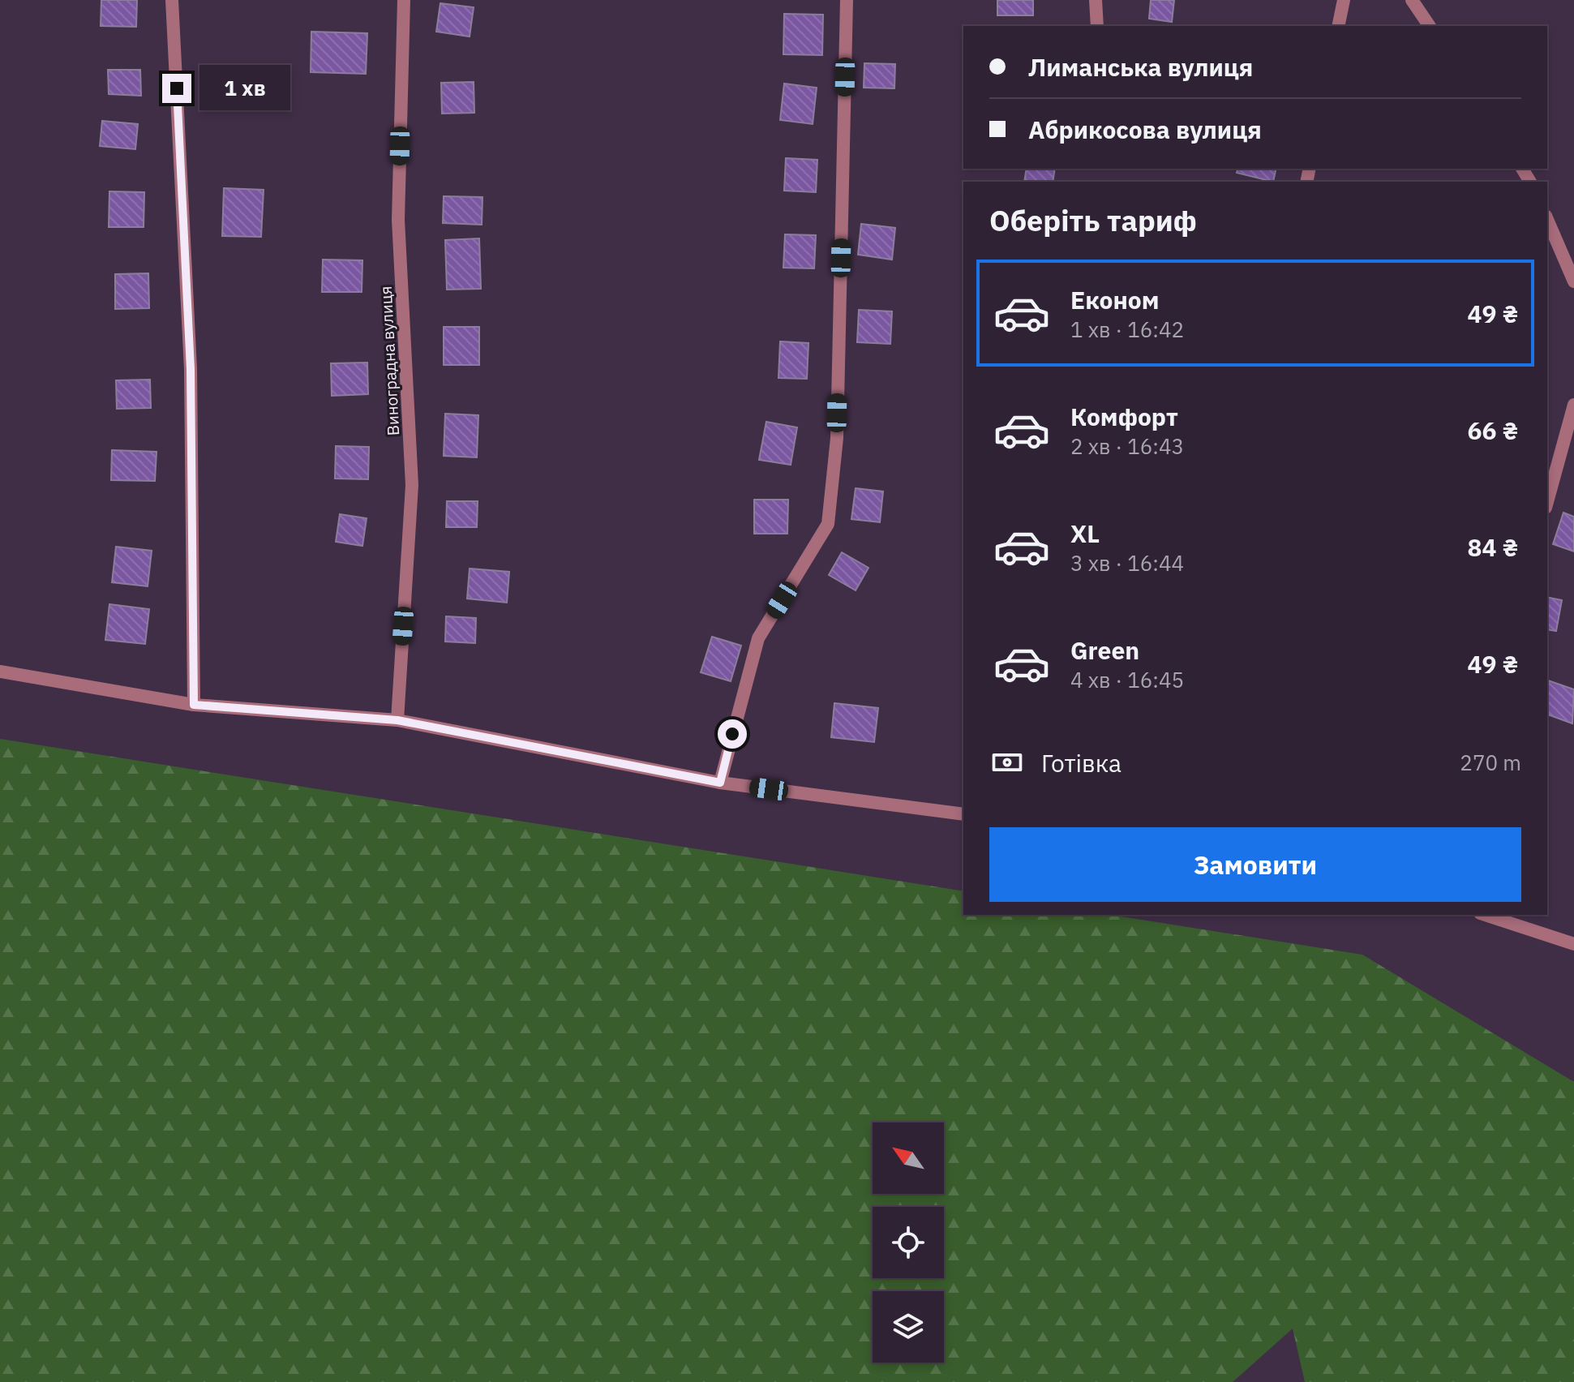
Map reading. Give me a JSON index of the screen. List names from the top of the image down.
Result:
{
  "streets": {
    "street": ["Виноградна вулиця"]
  },
  "north": "top left",
  "page": {
    "banner": ["Лиманська вулиця", "Абрикосова вулиця"],
    "bubble": "1 хв",
    "heading": "Оберіть тариф",
    "list": [
      {
        "name": "Економ",
        "note": "1 хв · 16:42",
        "value": "49 ₴"
      },
      {
        "name": "Комфорт",
        "note": "2 хв · 16:43",
        "value": "66 ₴"
      },
      {
        "name": "XL",
        "note": "3 хв · 16:44",
        "value": "84 ₴"
      },
      {
        "name": "Green",
        "note": "4 хв · 16:45",
        "value": "49 ₴"
      }
    ],
    "pay": ["Готівка", "270 m"],
    "buttons": "Замовити"
  }
}
